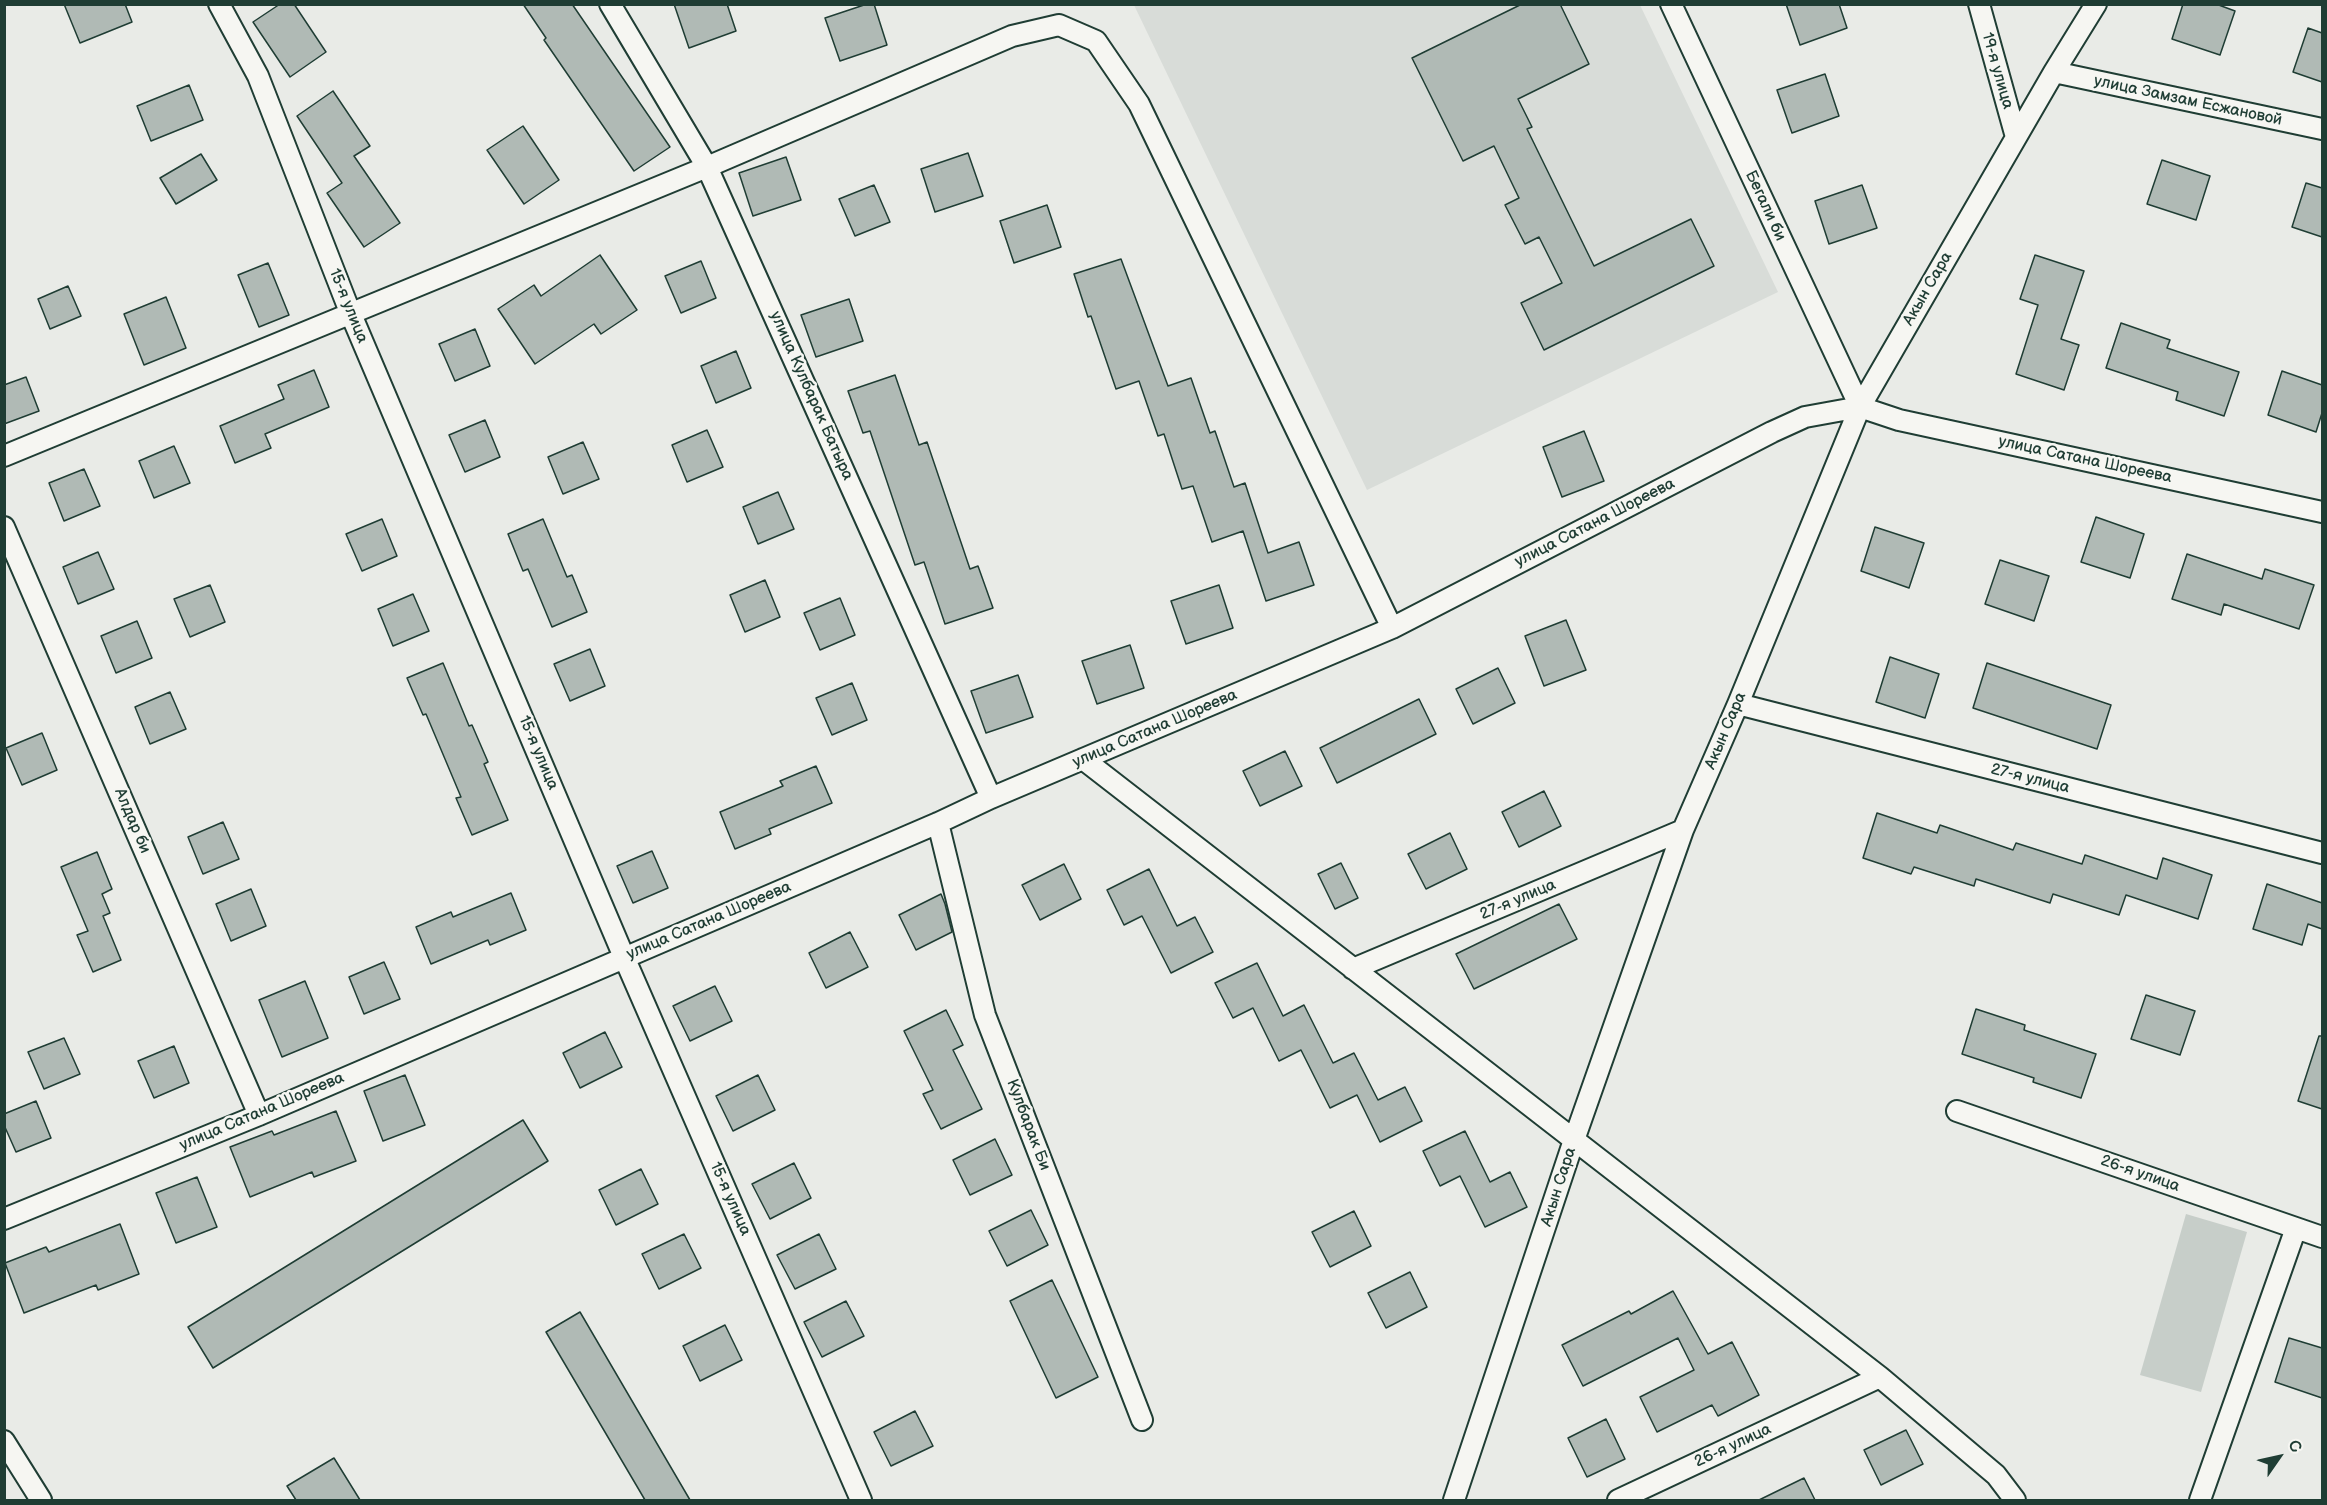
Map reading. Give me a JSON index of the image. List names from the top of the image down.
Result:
{
  "streets": {
    "street": [
      "19-я улица",
      "улица Замзам Есжановой",
      "Бегали би",
      "Акын Сара",
      "15-я улица",
      "улица Кулбарак Батыра",
      "улица Сатана Шореева",
      "27-я улица",
      "Алдар би",
      "Кулбарак Би",
      "26-я улица"
    ]
  },
  "crossings": [
    ["19-я улица", "Акын Сара"],
    ["улица Замзам Есжановой", "Акын Сара"],
    ["Бегали би", "Акын Сара"],
    ["Бегали би", "улица Сатана Шореева"],
    ["Акын Сара", "улица Сатана Шореева"],
    ["Акын Сара", "27-я улица"],
    ["15-я улица", "улица Сатана Шореева"],
    ["улица Кулбарак Батыра", "улица Сатана Шореева"],
    ["улица Сатана Шореева", "Алдар би"],
    ["улица Сатана Шореева", "Кулбарак Би"]
  ],
  "north": "top right"
}
